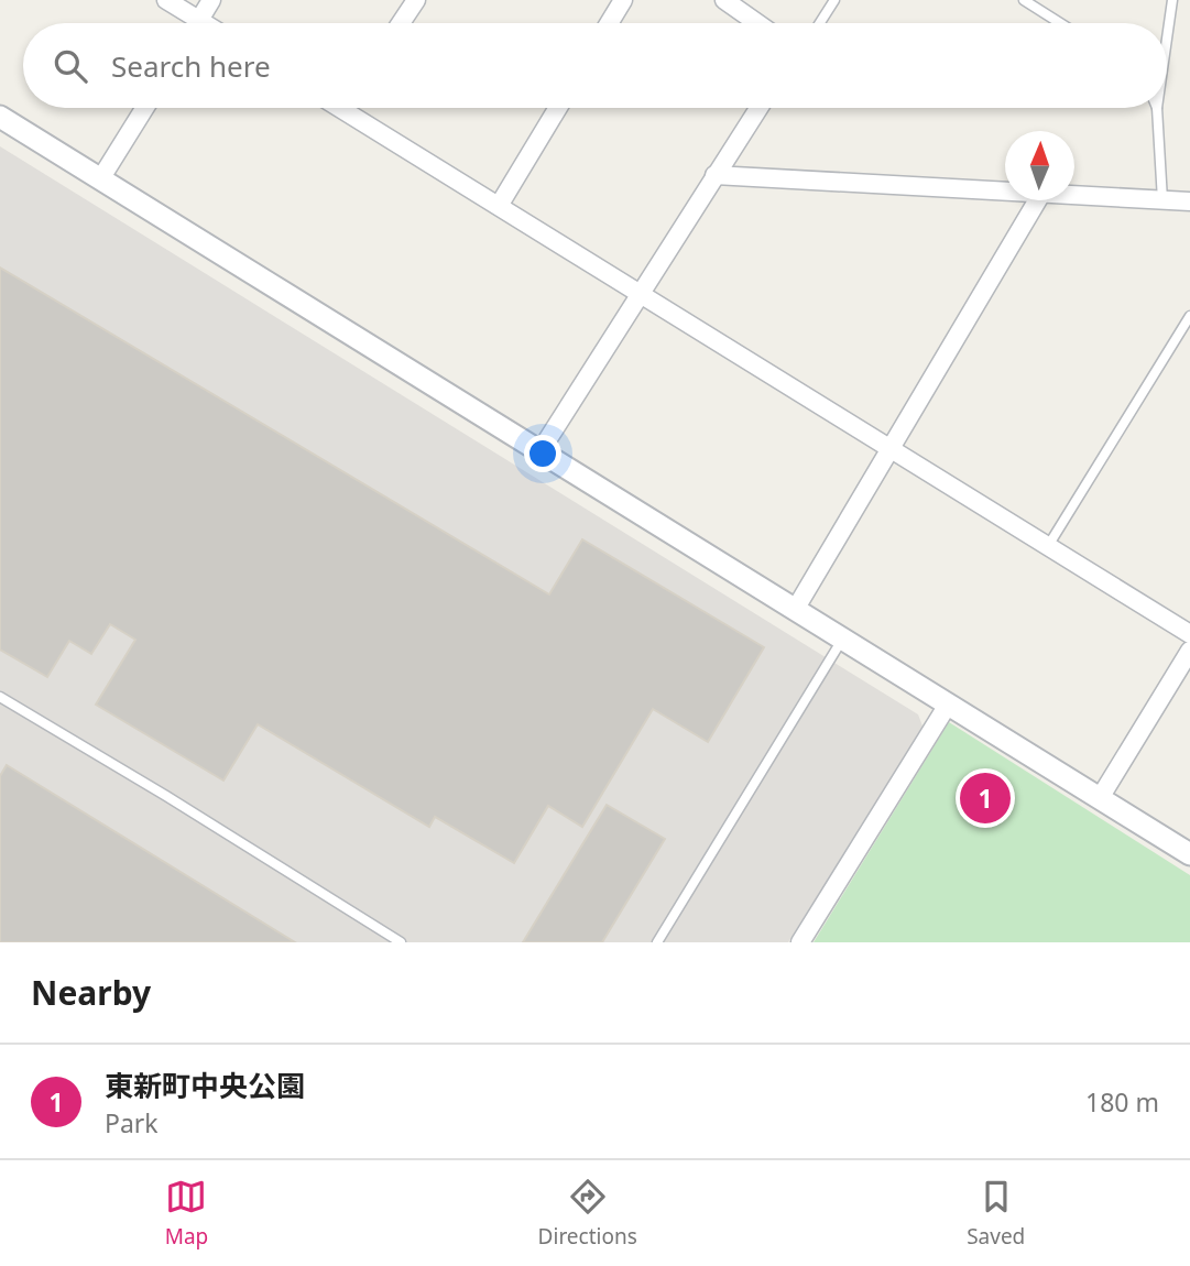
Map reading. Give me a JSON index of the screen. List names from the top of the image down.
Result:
{
  "north": "top",
  "page": {
    "search": "Search here",
    "pins": "1",
    "heading": "Nearby",
    "list": [
      {
        "mark": "1",
        "name": "東新町中央公園",
        "note": "Park",
        "value": "180 m"
      }
    ],
    "nav": ["Map", "Directions", "Saved"]
  }
}
